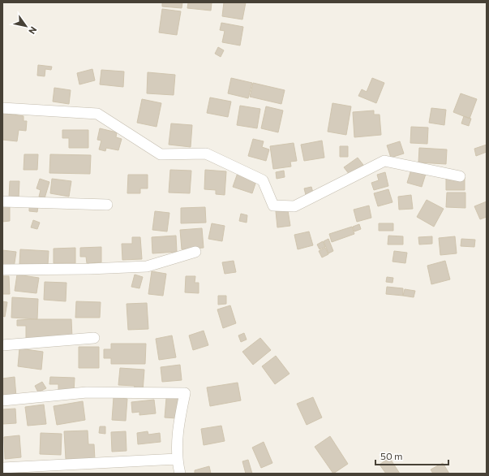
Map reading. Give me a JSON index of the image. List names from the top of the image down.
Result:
{
  "scale_bar": "50 m",
  "north": "bottom right"
}
